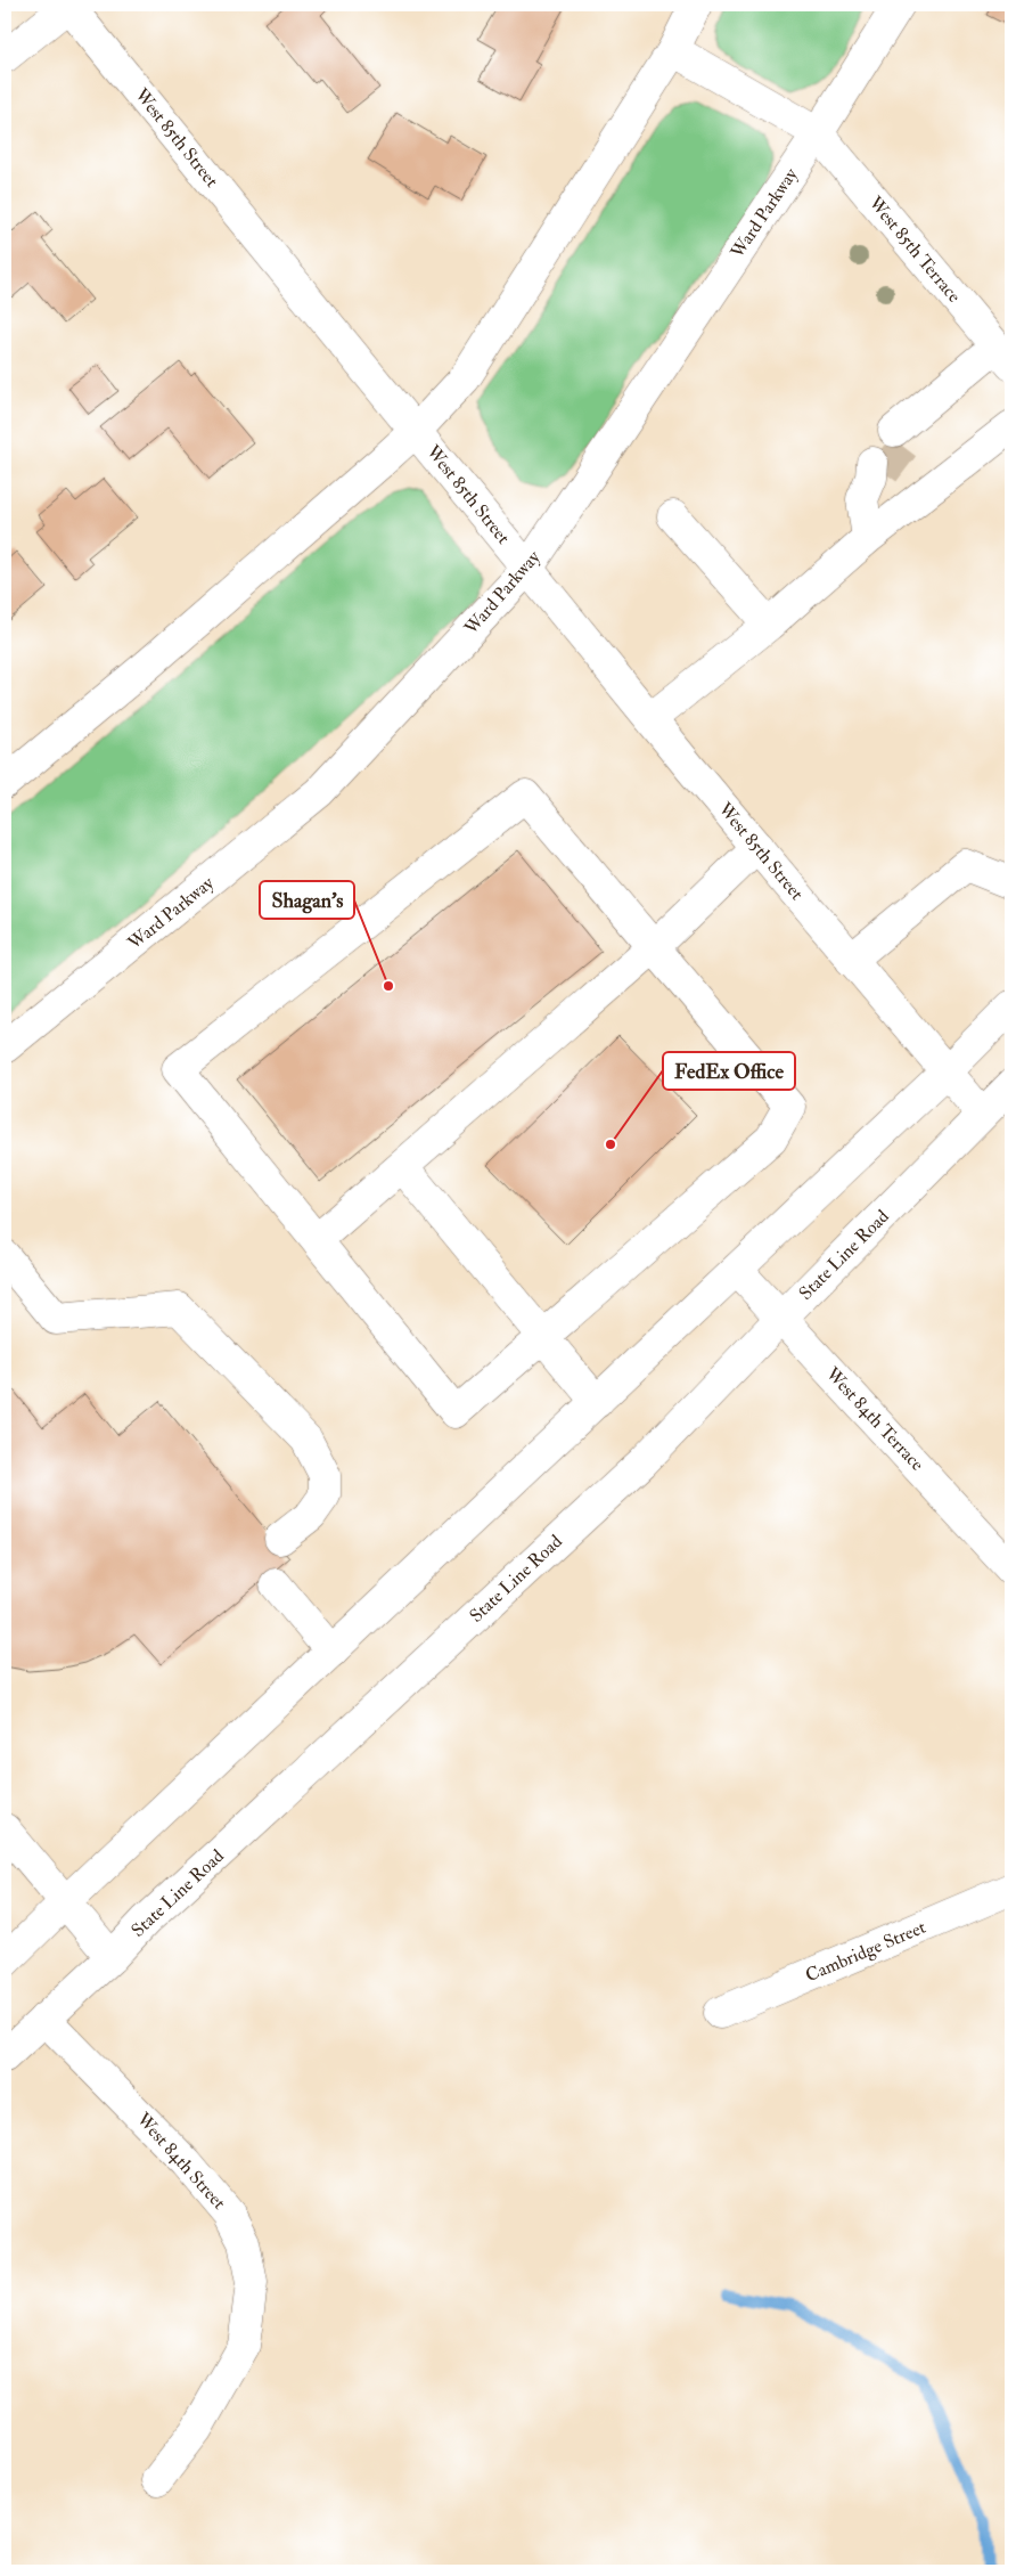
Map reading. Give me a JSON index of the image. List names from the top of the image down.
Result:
{
  "streets": {
    "main road": [
      "West 85th Street",
      "Ward Parkway",
      "West 85th Terrace",
      "State Line Road",
      "West 84th Terrace",
      "Cambridge Street",
      "West 84th Street"
    ]
  },
  "crossings": [
    ["West 85th Street", "Ward Parkway"],
    ["West 85th Street", "State Line Road"],
    ["Ward Parkway", "West 85th Terrace"],
    ["State Line Road", "West 84th Terrace"],
    ["State Line Road", "West 84th Street"]
  ],
  "places": ["Shagan's", "FedEx Office"]
}
